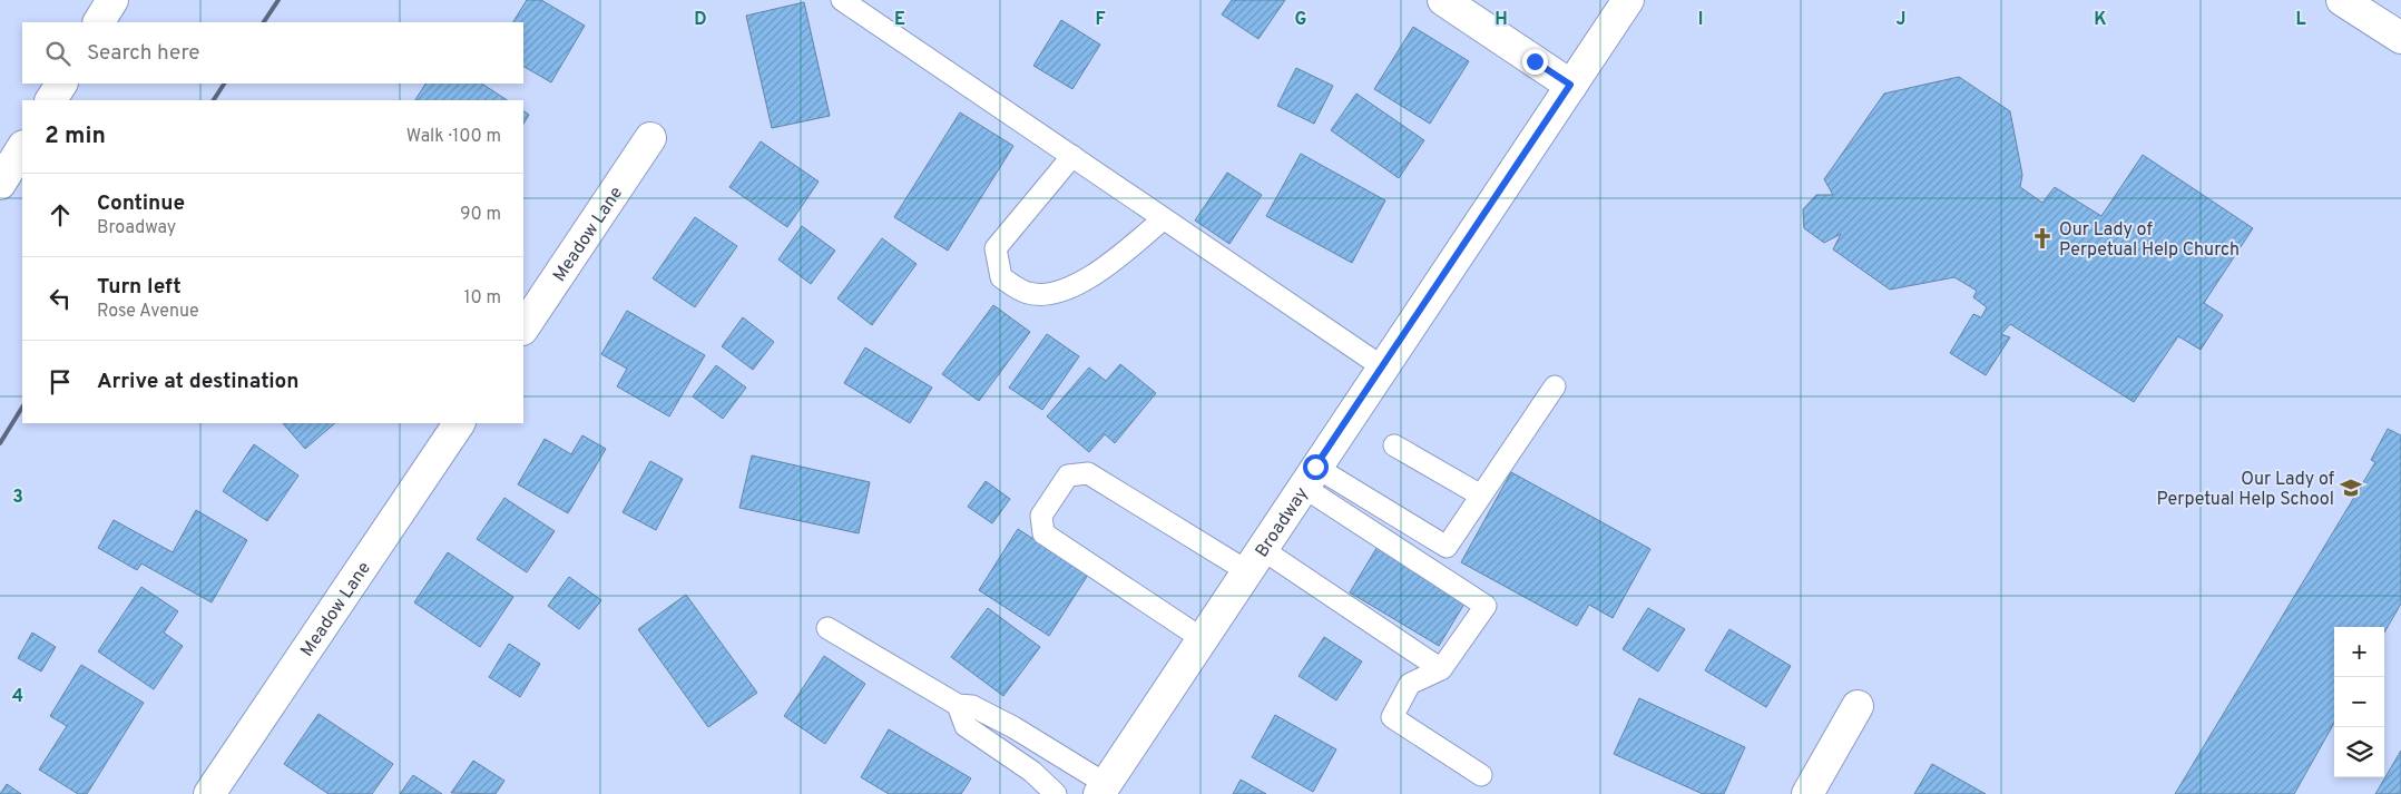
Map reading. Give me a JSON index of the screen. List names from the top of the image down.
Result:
{
  "streets": {
    "street": ["Meadow Lane", "Broadway"]
  },
  "places": {
    "church": ["Our Lady of Perpetual Help Church"],
    "school or university": ["Our Lady of Perpetual Help School"]
  },
  "page": {
    "search": "Search here",
    "heading": ["2 min", "Walk · 100 m"],
    "list": [
      ["Continue", "Broadway", "90 m"],
      ["Turn left", "Rose Avenue", "10 m"],
      "Arrive at destination"
    ],
    "map_buttons": ["+", "−"]
  },
  "grid": {
    "columns": [
      "D",
      "E",
      "F",
      "G",
      "H",
      "I",
      "J",
      "K",
      "L"
    ],
    "rows": ["3", "4"]
  }
}
